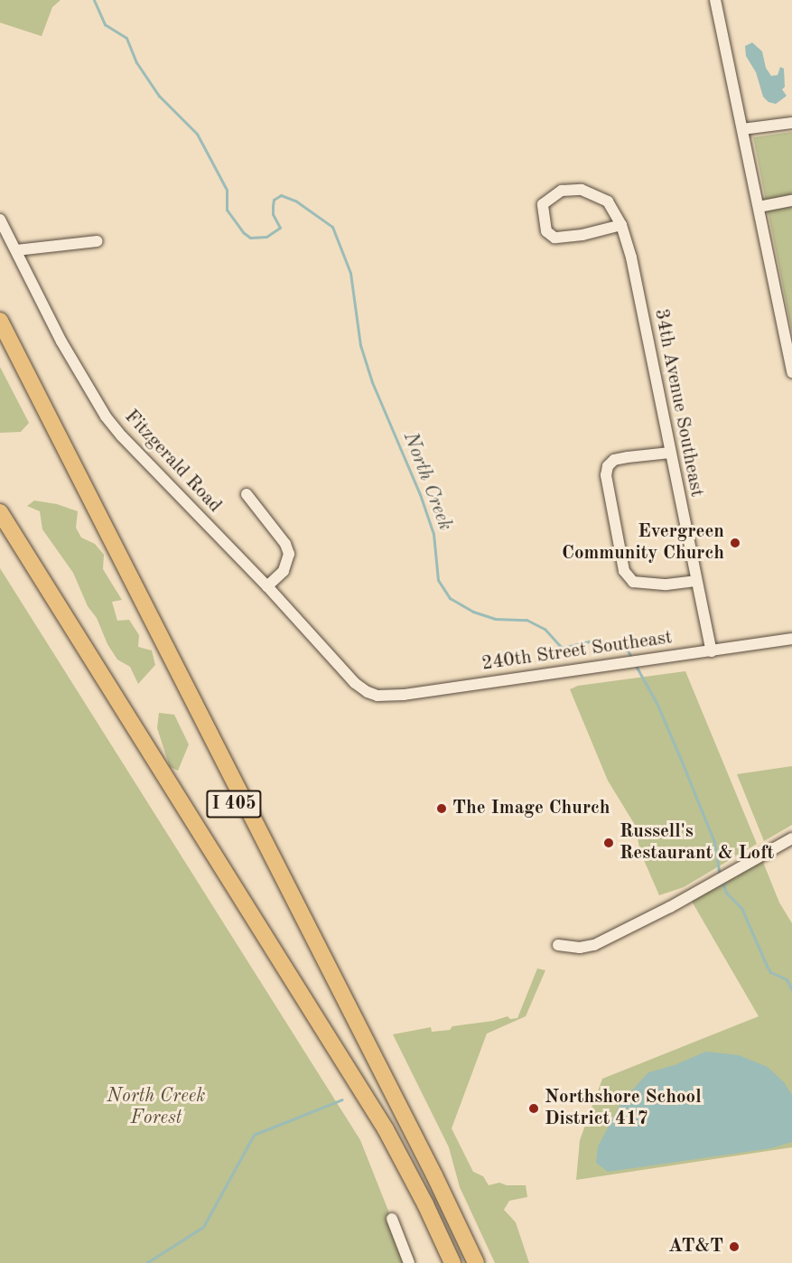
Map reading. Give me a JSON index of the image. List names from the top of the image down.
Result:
{
  "streets": {
    "highway": ["I 405"],
    "street": ["34th Avenue Southeast", "Fitzgerald Road", "240th Street Southeast"]
  },
  "crossings": [
    ["34th Avenue Southeast", "240th Street Southeast"],
    ["Fitzgerald Road", "240th Street Southeast"]
  ],
  "water": ["North Creek"],
  "parks": ["North Creek Forest"],
  "places": [
    "Evergreen Community Church",
    "The Image Church",
    "Russell's Restaurant & Loft",
    "Northshore School District 417",
    "AT&T"
  ]
}
